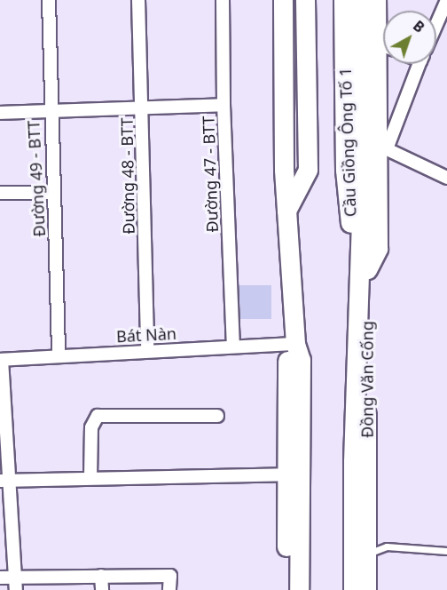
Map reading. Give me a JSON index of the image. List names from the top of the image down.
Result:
{
  "streets": {
    "main road": ["Cầu Giồng Ông Tố 1", "Đồng Văn Cống"],
    "street": [
      "Đường 47 - BTT",
      "Đường 48 - BTT",
      "Đường 49 - BTT",
      "Bát Nàn"
    ]
  },
  "crossings": [
    ["Cầu Giồng Ông Tố 1", "Đồng Văn Cống"],
    ["Đường 47 - BTT", "Bát Nàn"],
    ["Đường 48 - BTT", "Bát Nàn"],
    ["Đường 49 - BTT", "Bát Nàn"]
  ],
  "north": "top right"
}
